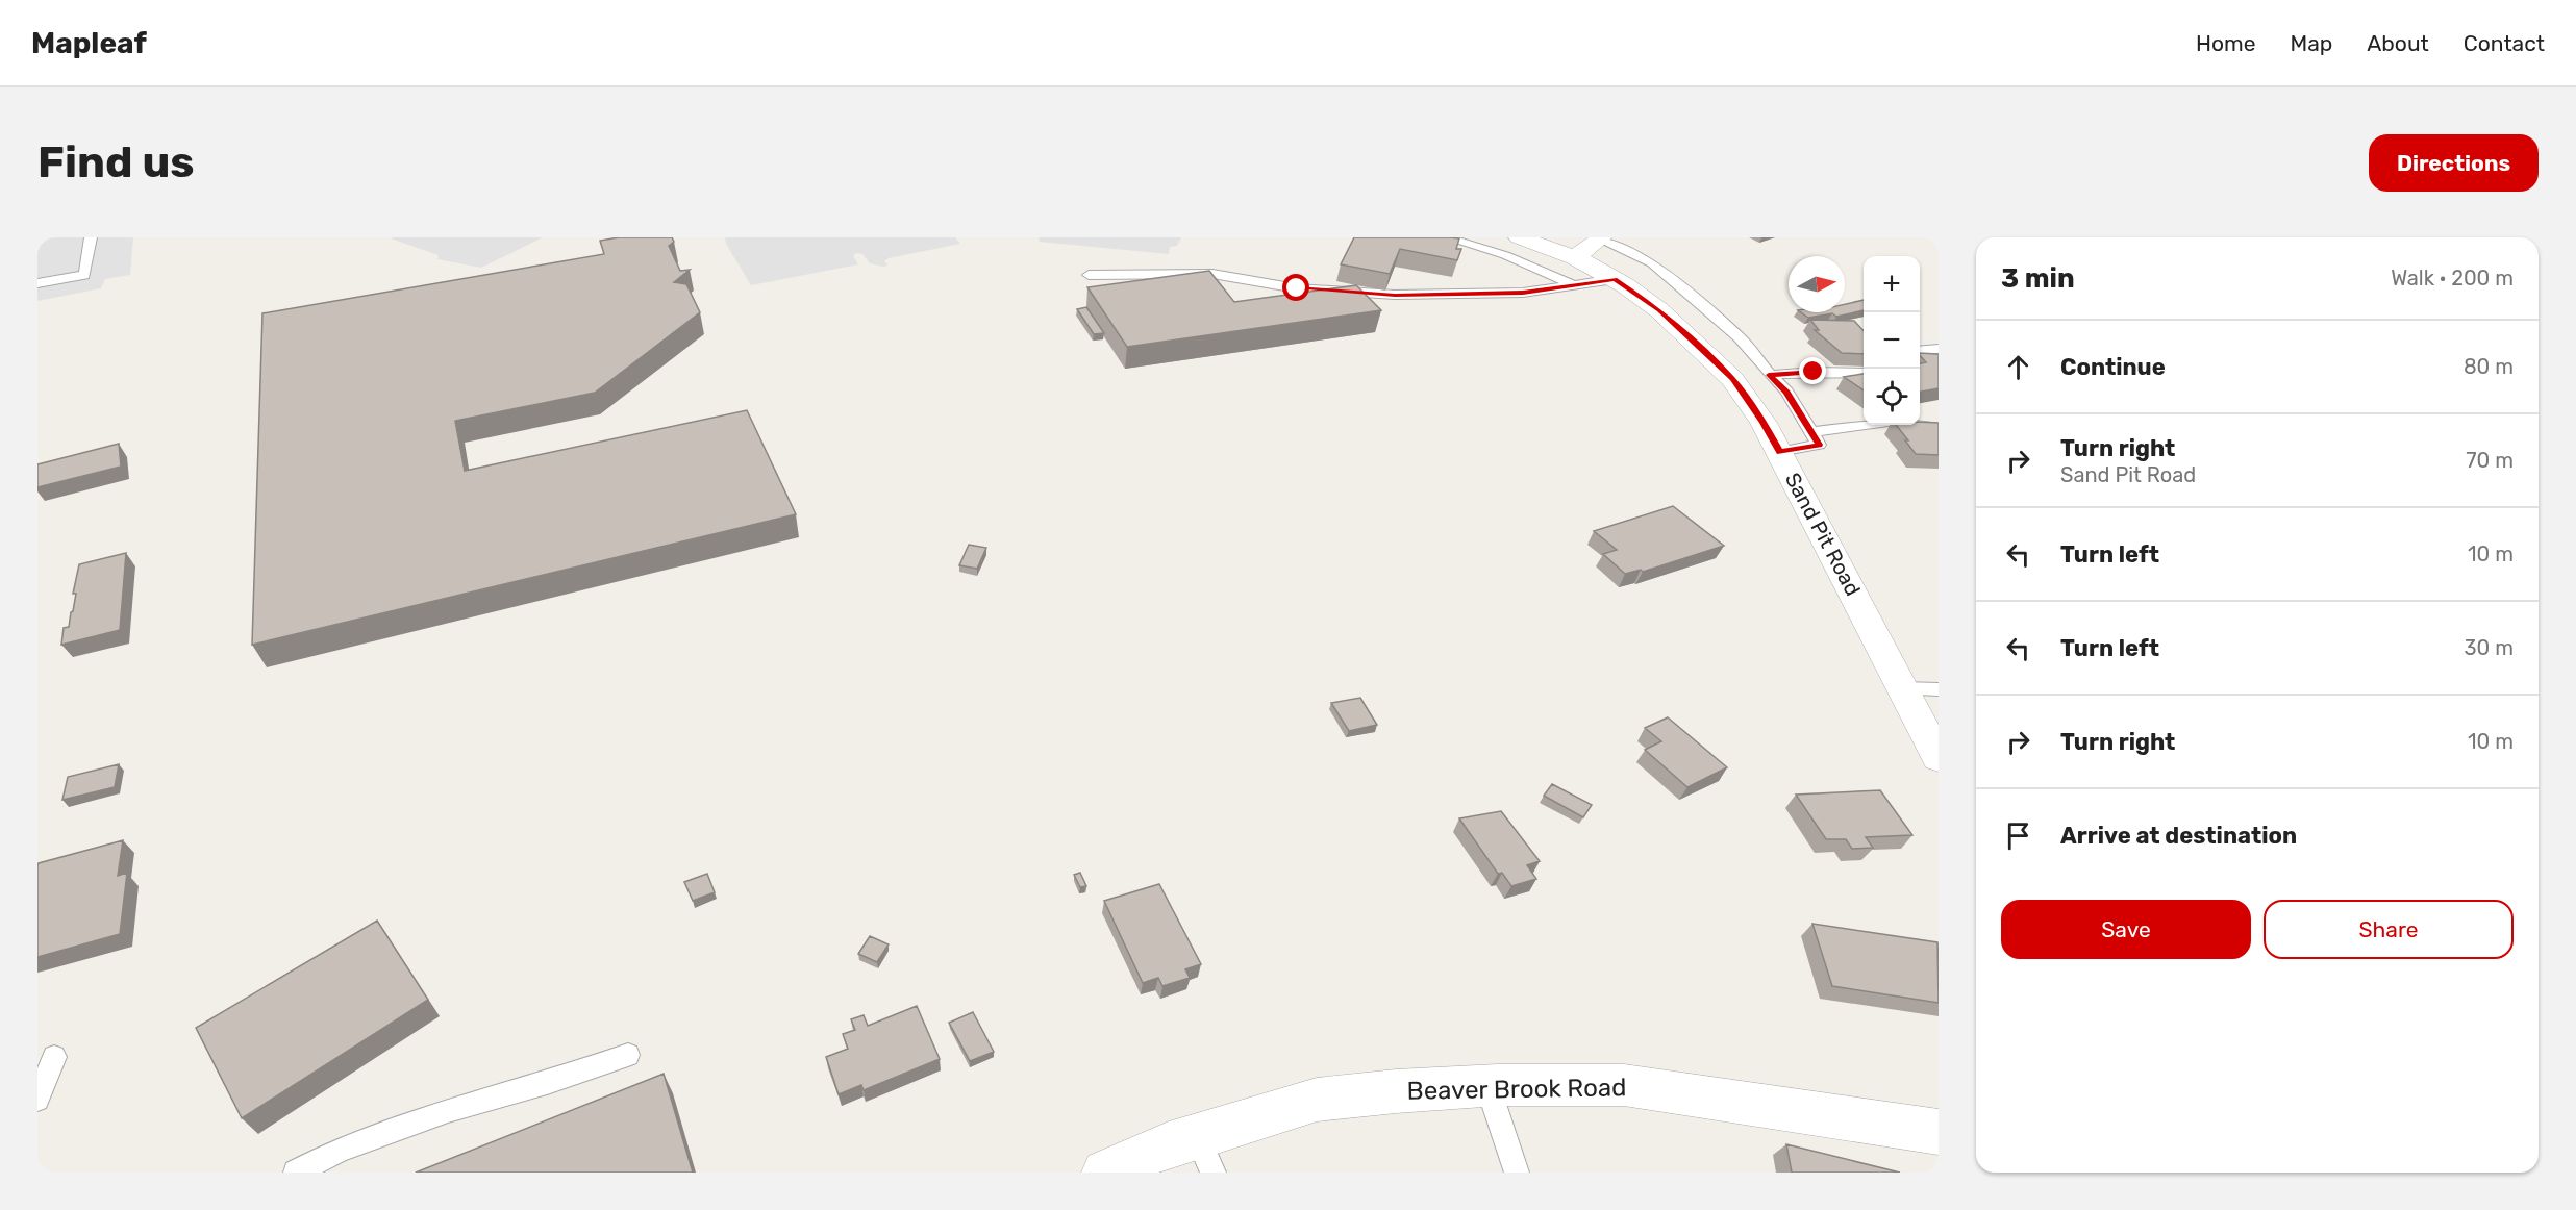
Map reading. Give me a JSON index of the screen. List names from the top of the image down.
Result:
{
  "streets": {
    "street": ["Sand Pit Road", "Beaver Brook Road"]
  },
  "north": "right",
  "page": {
    "header": "Mapleaf",
    "nav": [
      "Home",
      "Map",
      "About",
      "Contact"
    ],
    "buttons": [
      "Directions",
      ["Save", "Share"]
    ],
    "title": "Find us",
    "heading": ["3 min", "Walk · 200 m"],
    "map_buttons": ["+", "−"],
    "list": [
      ["Continue", "80 m"],
      ["Turn right", "Sand Pit Road", "70 m"],
      ["Turn left", "10 m"],
      ["Turn left", "30 m"],
      ["Turn right", "10 m"],
      "Arrive at destination"
    ]
  }
}
